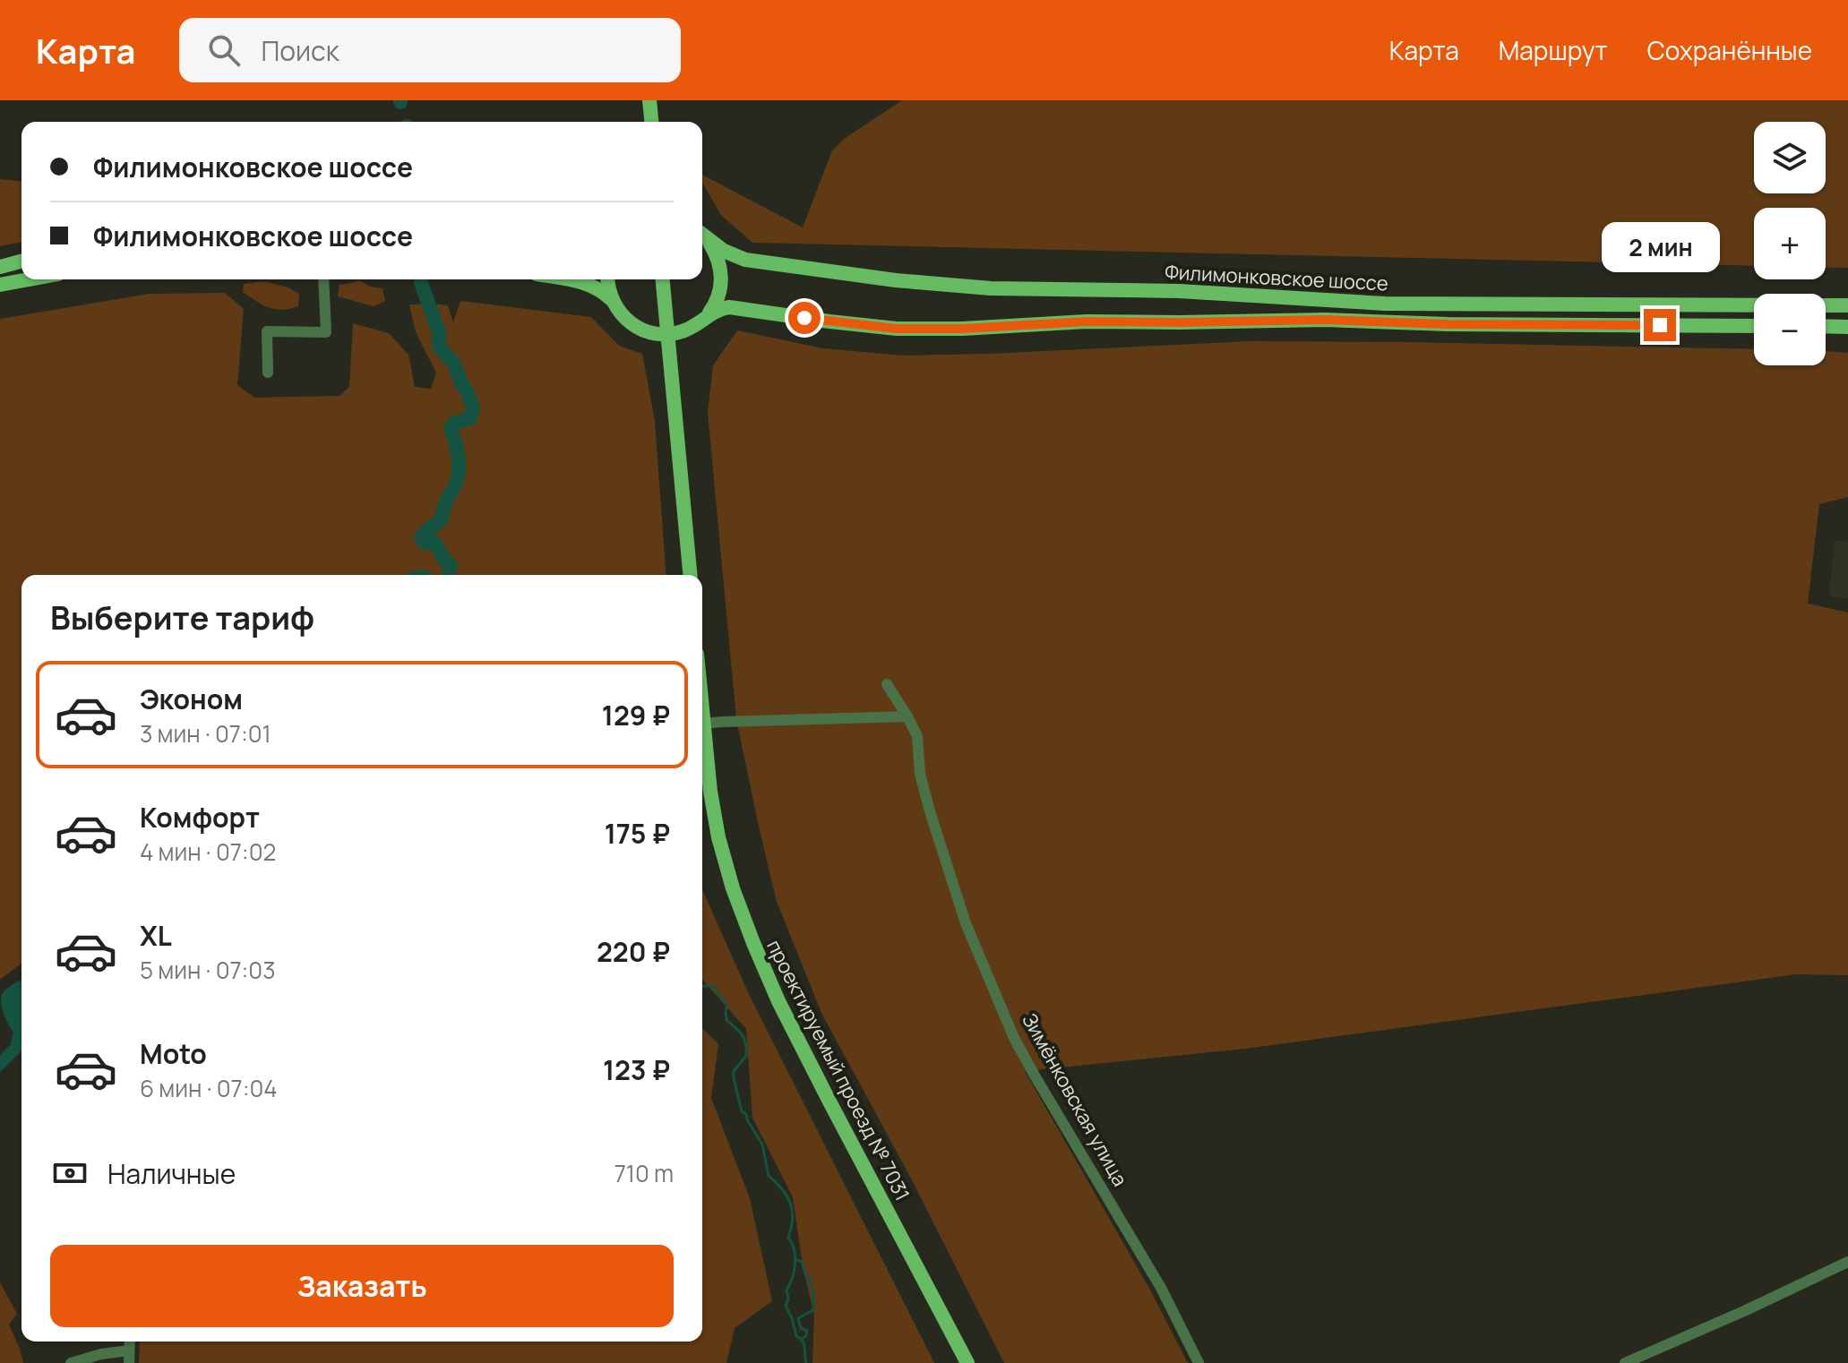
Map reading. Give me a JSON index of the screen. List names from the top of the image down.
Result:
{
  "streets": {
    "main road": ["Филимонковское шоссе", "проектируемый проезд № 7031"],
    "street": ["Зимёнковская улица"]
  },
  "page": {
    "header": "Карта",
    "search": "Поиск",
    "nav": ["Карта", "Маршрут", "Сохранённые"],
    "map_buttons": ["+", "−"],
    "banner": ["Филимонковское шоссе", "Филимонковское шоссе"],
    "bubble": "2 мин",
    "heading": "Выберите тариф",
    "list": [
      {
        "name": "Эконом",
        "note": "3 мин · 07:01",
        "value": "129 ₽"
      },
      {
        "name": "Комфорт",
        "note": "4 мин · 07:02",
        "value": "175 ₽"
      },
      {
        "name": "XL",
        "note": "5 мин · 07:03",
        "value": "220 ₽"
      },
      {
        "name": "Moto",
        "note": "6 мин · 07:04",
        "value": "123 ₽"
      }
    ],
    "pay": ["Наличные", "710 m"],
    "buttons": "Заказать"
  }
}
